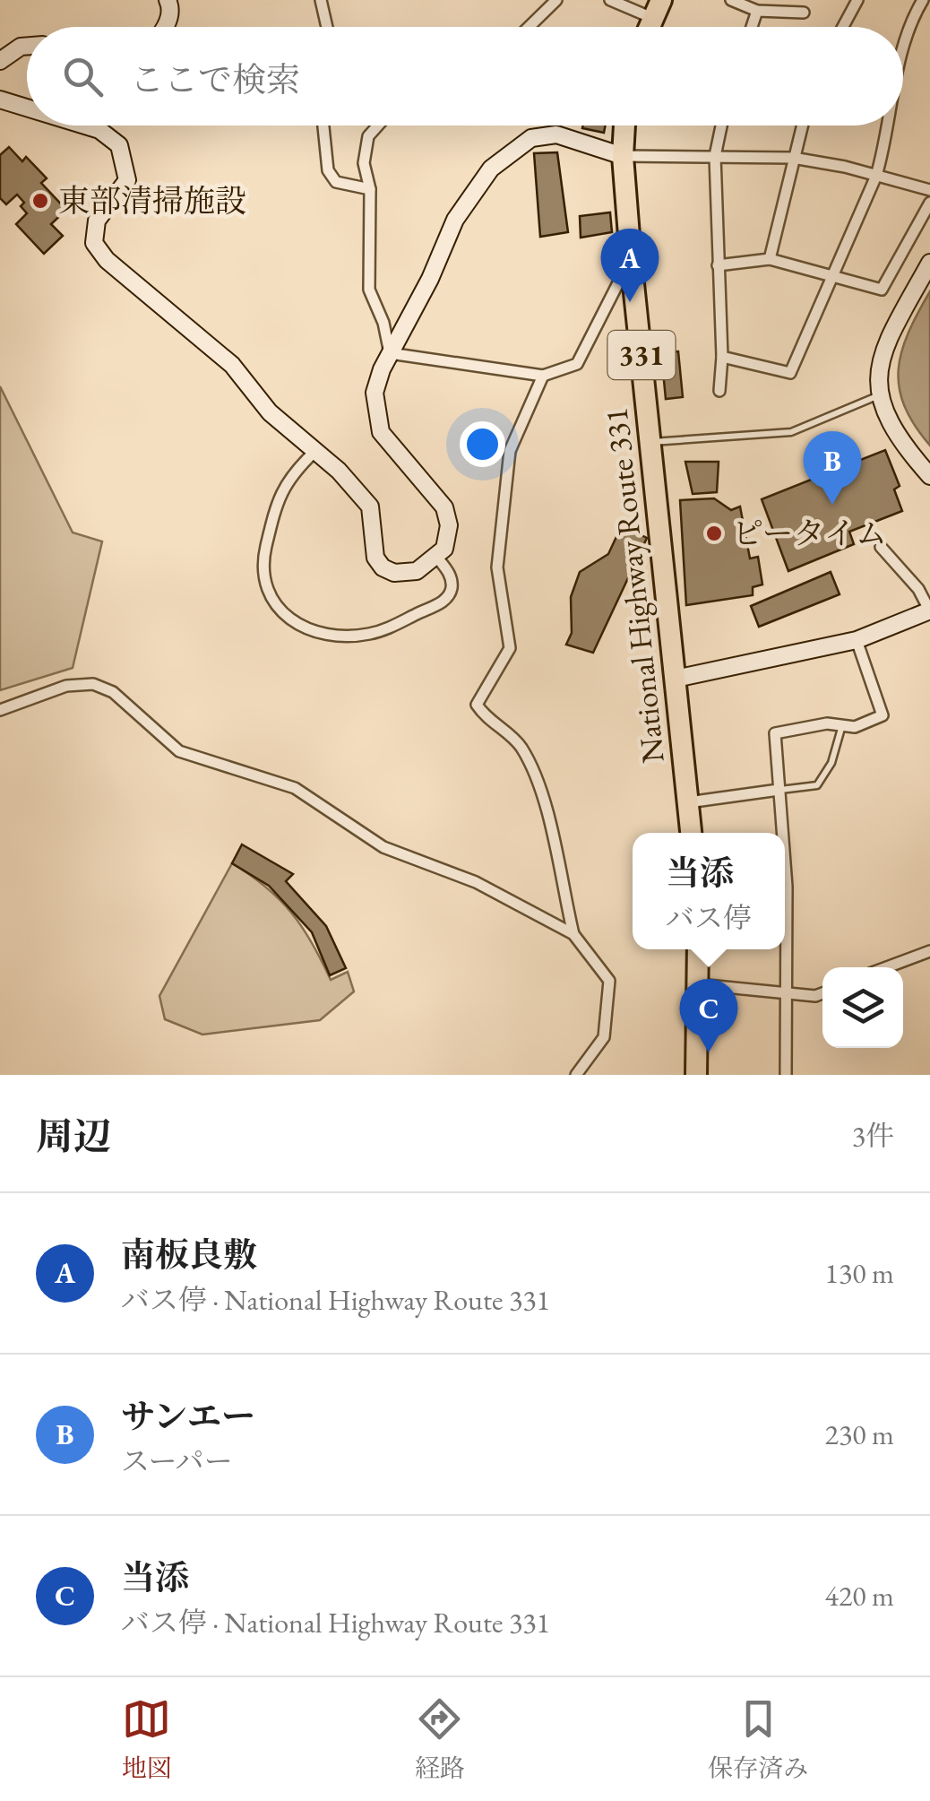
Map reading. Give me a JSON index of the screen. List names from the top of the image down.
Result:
{
  "streets": {
    "highway": ["331", "National Highway Route 331"]
  },
  "places": ["東部清掃施設", "ピータイム"],
  "page": {
    "search": "ここで検索",
    "pins": ["A", "B", "C"],
    "popup": ["当添", "バス停"],
    "heading": ["周辺", "3件"],
    "list": [
      {
        "mark": "A",
        "name": "南板良敷",
        "note": "バス停 · National Highway Route 331",
        "value": "130 m"
      },
      {
        "mark": "B",
        "name": "サンエー",
        "note": "スーパー",
        "value": "230 m"
      },
      {
        "mark": "C",
        "name": "当添",
        "note": "バス停 · National Highway Route 331",
        "value": "420 m"
      }
    ],
    "nav": ["地図", "経路", "保存済み"]
  }
}
